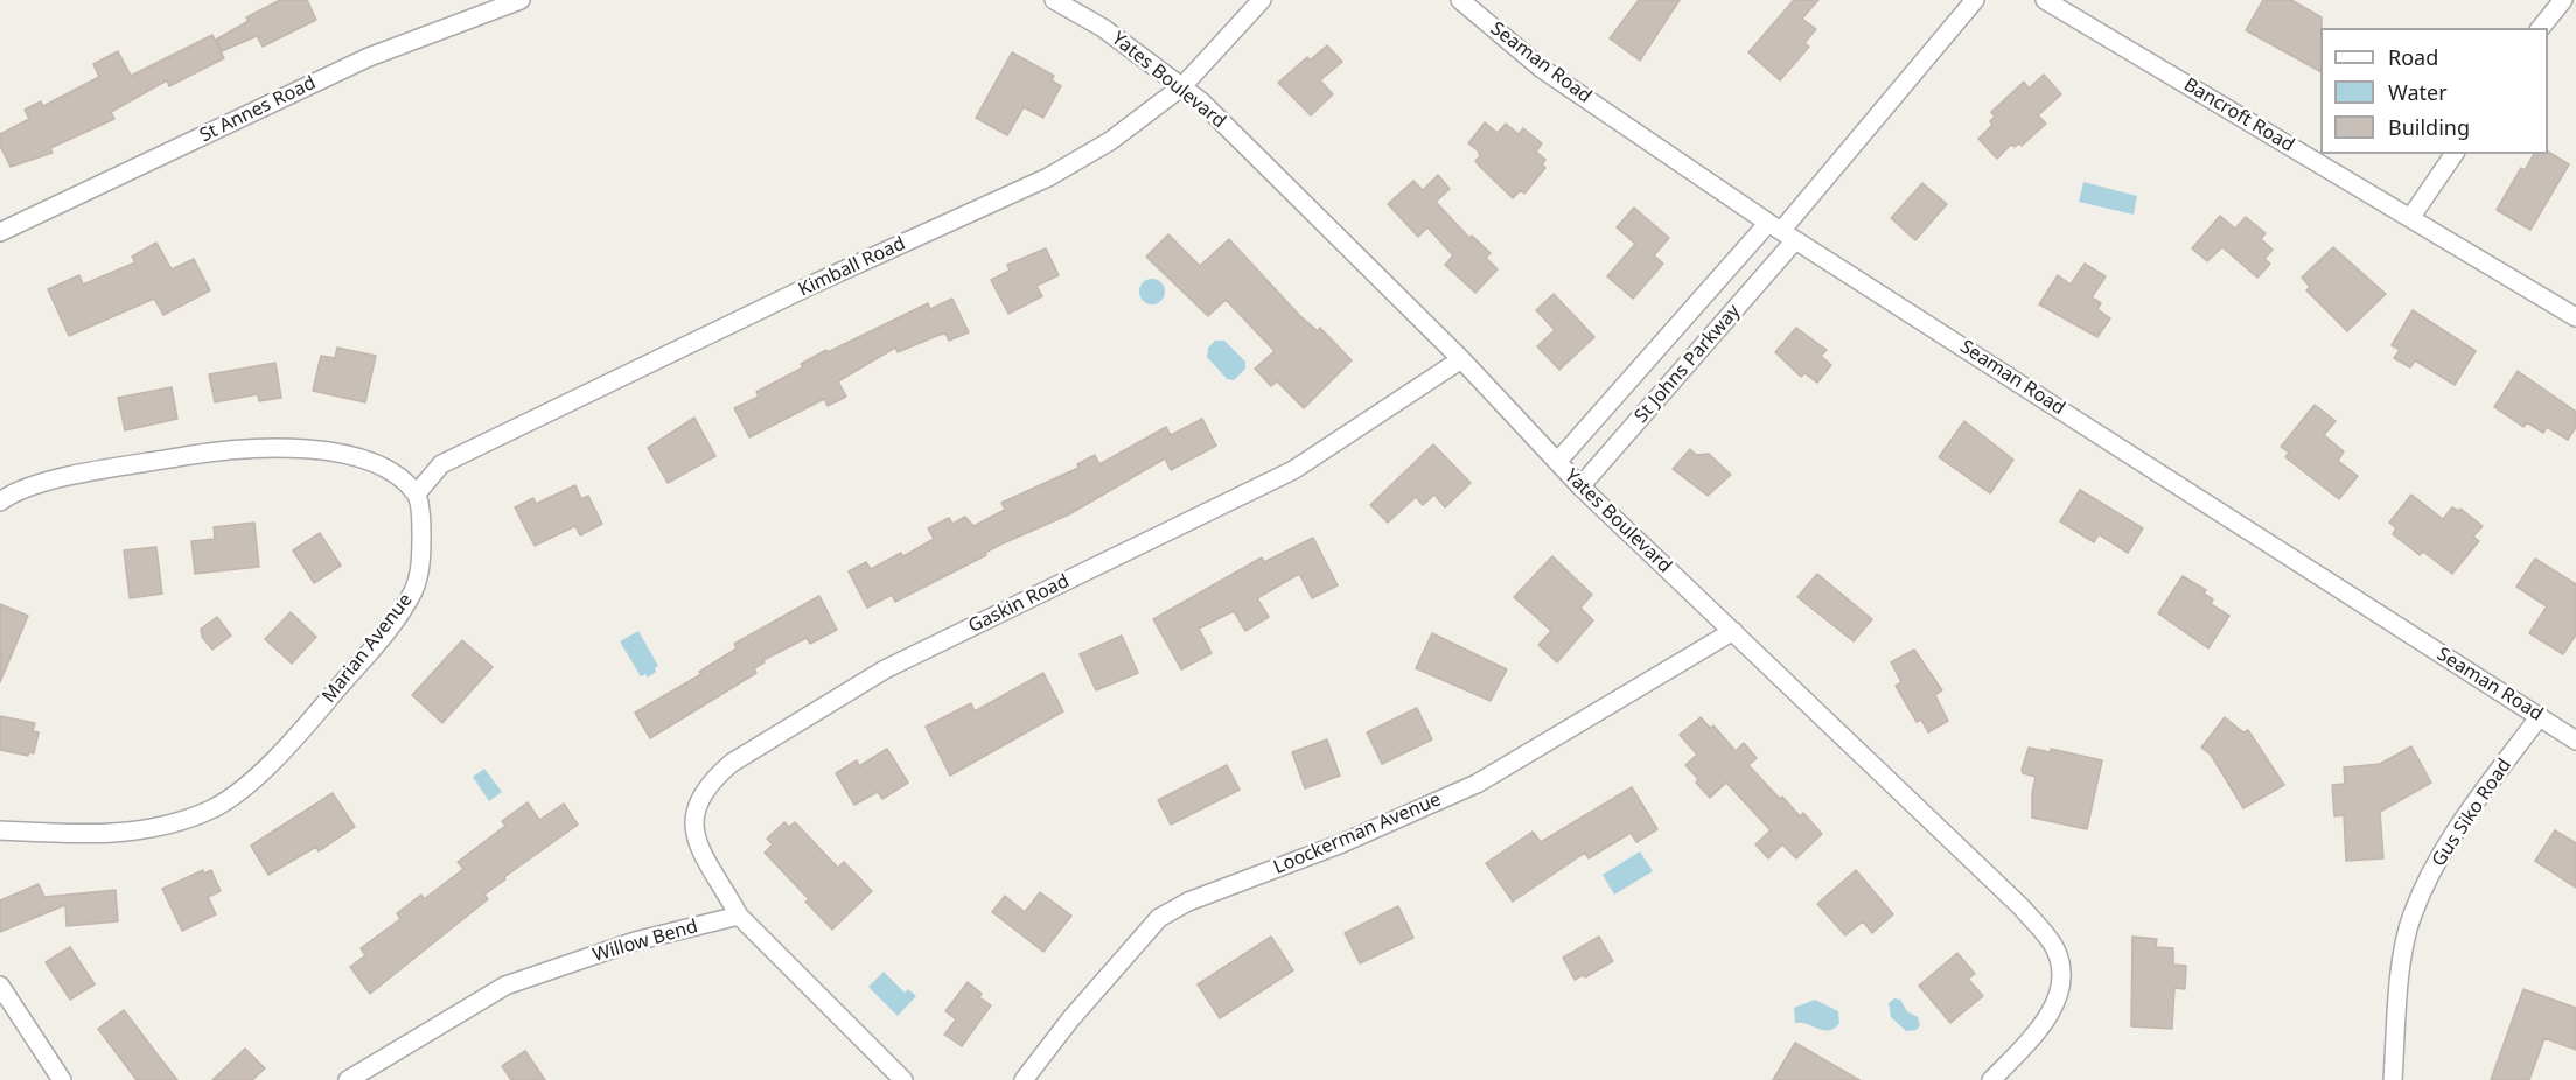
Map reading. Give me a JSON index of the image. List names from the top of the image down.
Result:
{
  "streets": {
    "street": [
      "Seaman Road",
      "Yates Boulevard",
      "St Annes Road",
      "Bancroft Road",
      "Kimball Road",
      "St Johns Parkway",
      "Gaskin Road",
      "Marian Avenue",
      "Gus Siko Road",
      "Loockerman Avenue",
      "Willow Bend"
    ]
  },
  "crossings": [
    ["Seaman Road", "St Johns Parkway"],
    ["Seaman Road", "Gus Siko Road"],
    ["Yates Boulevard", "Kimball Road"],
    ["Yates Boulevard", "St Johns Parkway"],
    ["Yates Boulevard", "Gaskin Road"],
    ["Yates Boulevard", "Loockerman Avenue"],
    ["Kimball Road", "Marian Avenue"],
    ["Gaskin Road", "Willow Bend"]
  ],
  "legend": ["Road", "Water", "Building"]
}
